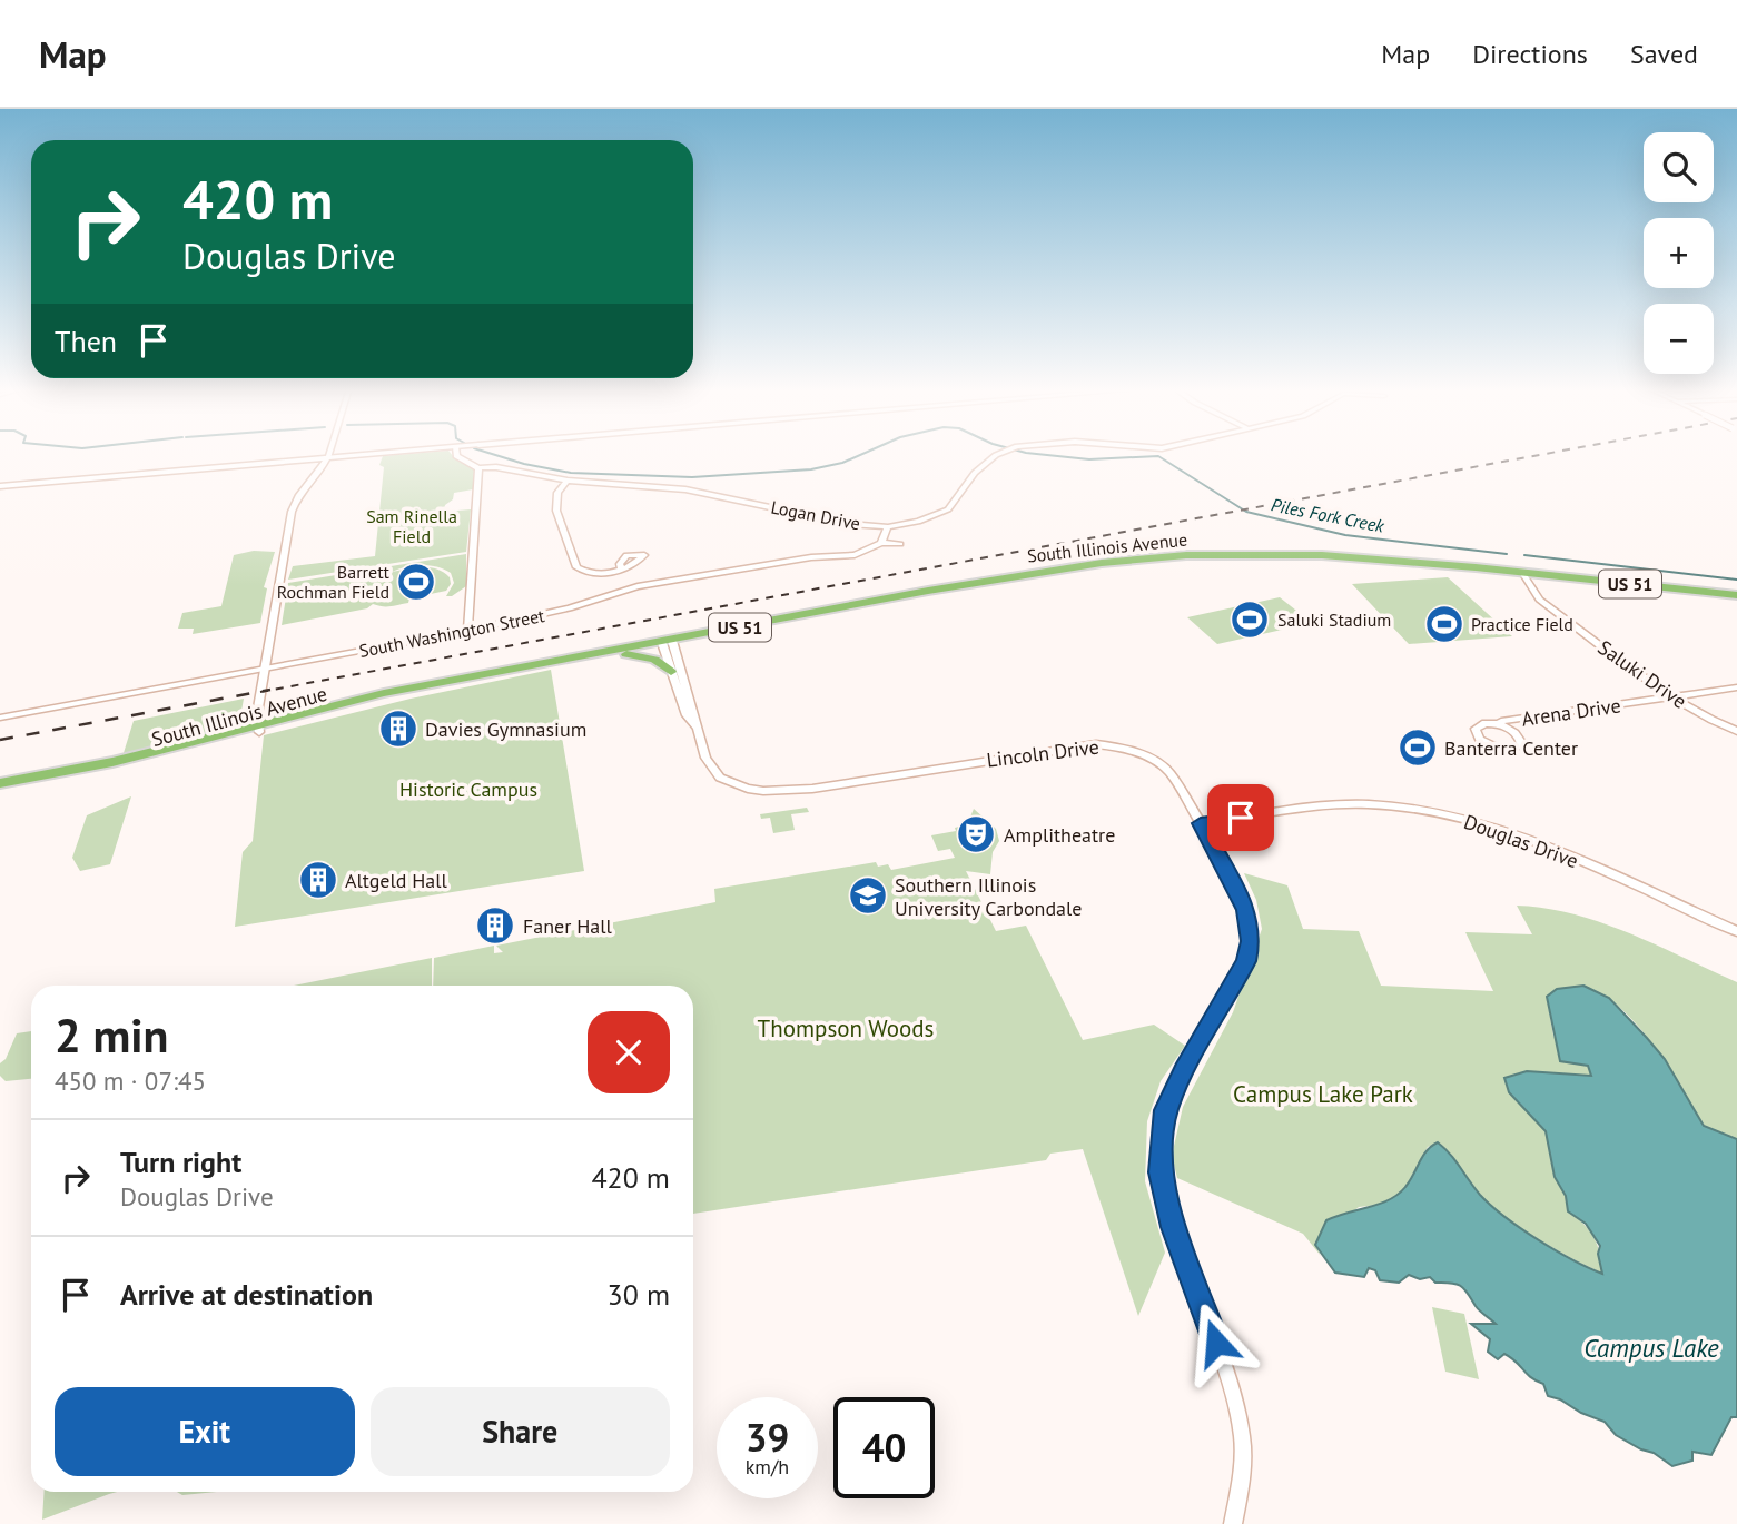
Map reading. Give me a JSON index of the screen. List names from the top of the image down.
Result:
{
  "streets": {
    "highway": ["South Illinois Avenue", "US 51"],
    "street": [
      "Logan Drive",
      "South Washington Street",
      "Saluki Drive",
      "Arena Drive",
      "Lincoln Drive",
      "Douglas Drive"
    ]
  },
  "crossings": [
    ["South Illinois Avenue", "Saluki Drive"],
    ["South Illinois Avenue", "Lincoln Drive"],
    ["Saluki Drive", "Arena Drive"],
    ["Lincoln Drive", "Douglas Drive"]
  ],
  "water": ["Piles Fork Creek", "Campus Lake"],
  "parks": [
    "Sam Rinella Field",
    "Historic Campus",
    "Thompson Woods",
    "Campus Lake Park"
  ],
  "places": {
    "sports": [
      "Barrett Rochman Field",
      "Saluki Stadium",
      "Practice Field",
      "Banterra Center"
    ],
    "building": ["Davies Gymnasium", "Altgeld Hall", "Faner Hall"],
    "theatre": ["Amplitheatre"],
    "school or university": ["Southern Illinois University Carbondale"]
  },
  "page": {
    "header": "Map",
    "nav": ["Map", "Directions", "Saved"],
    "map_buttons": ["+", "−"],
    "turn": ["420 m", "Douglas Drive"],
    "then": "Then",
    "heading": ["2 min", "450 m · 07:45"],
    "list": [
      {
        "name": "Turn right",
        "note": "Douglas Drive",
        "value": "420 m"
      },
      {
        "name": "Arrive at destination",
        "value": "30 m"
      }
    ],
    "buttons": ["Exit", "Share"],
    "speed": "39 km/h",
    "limit": "40"
  }
}
